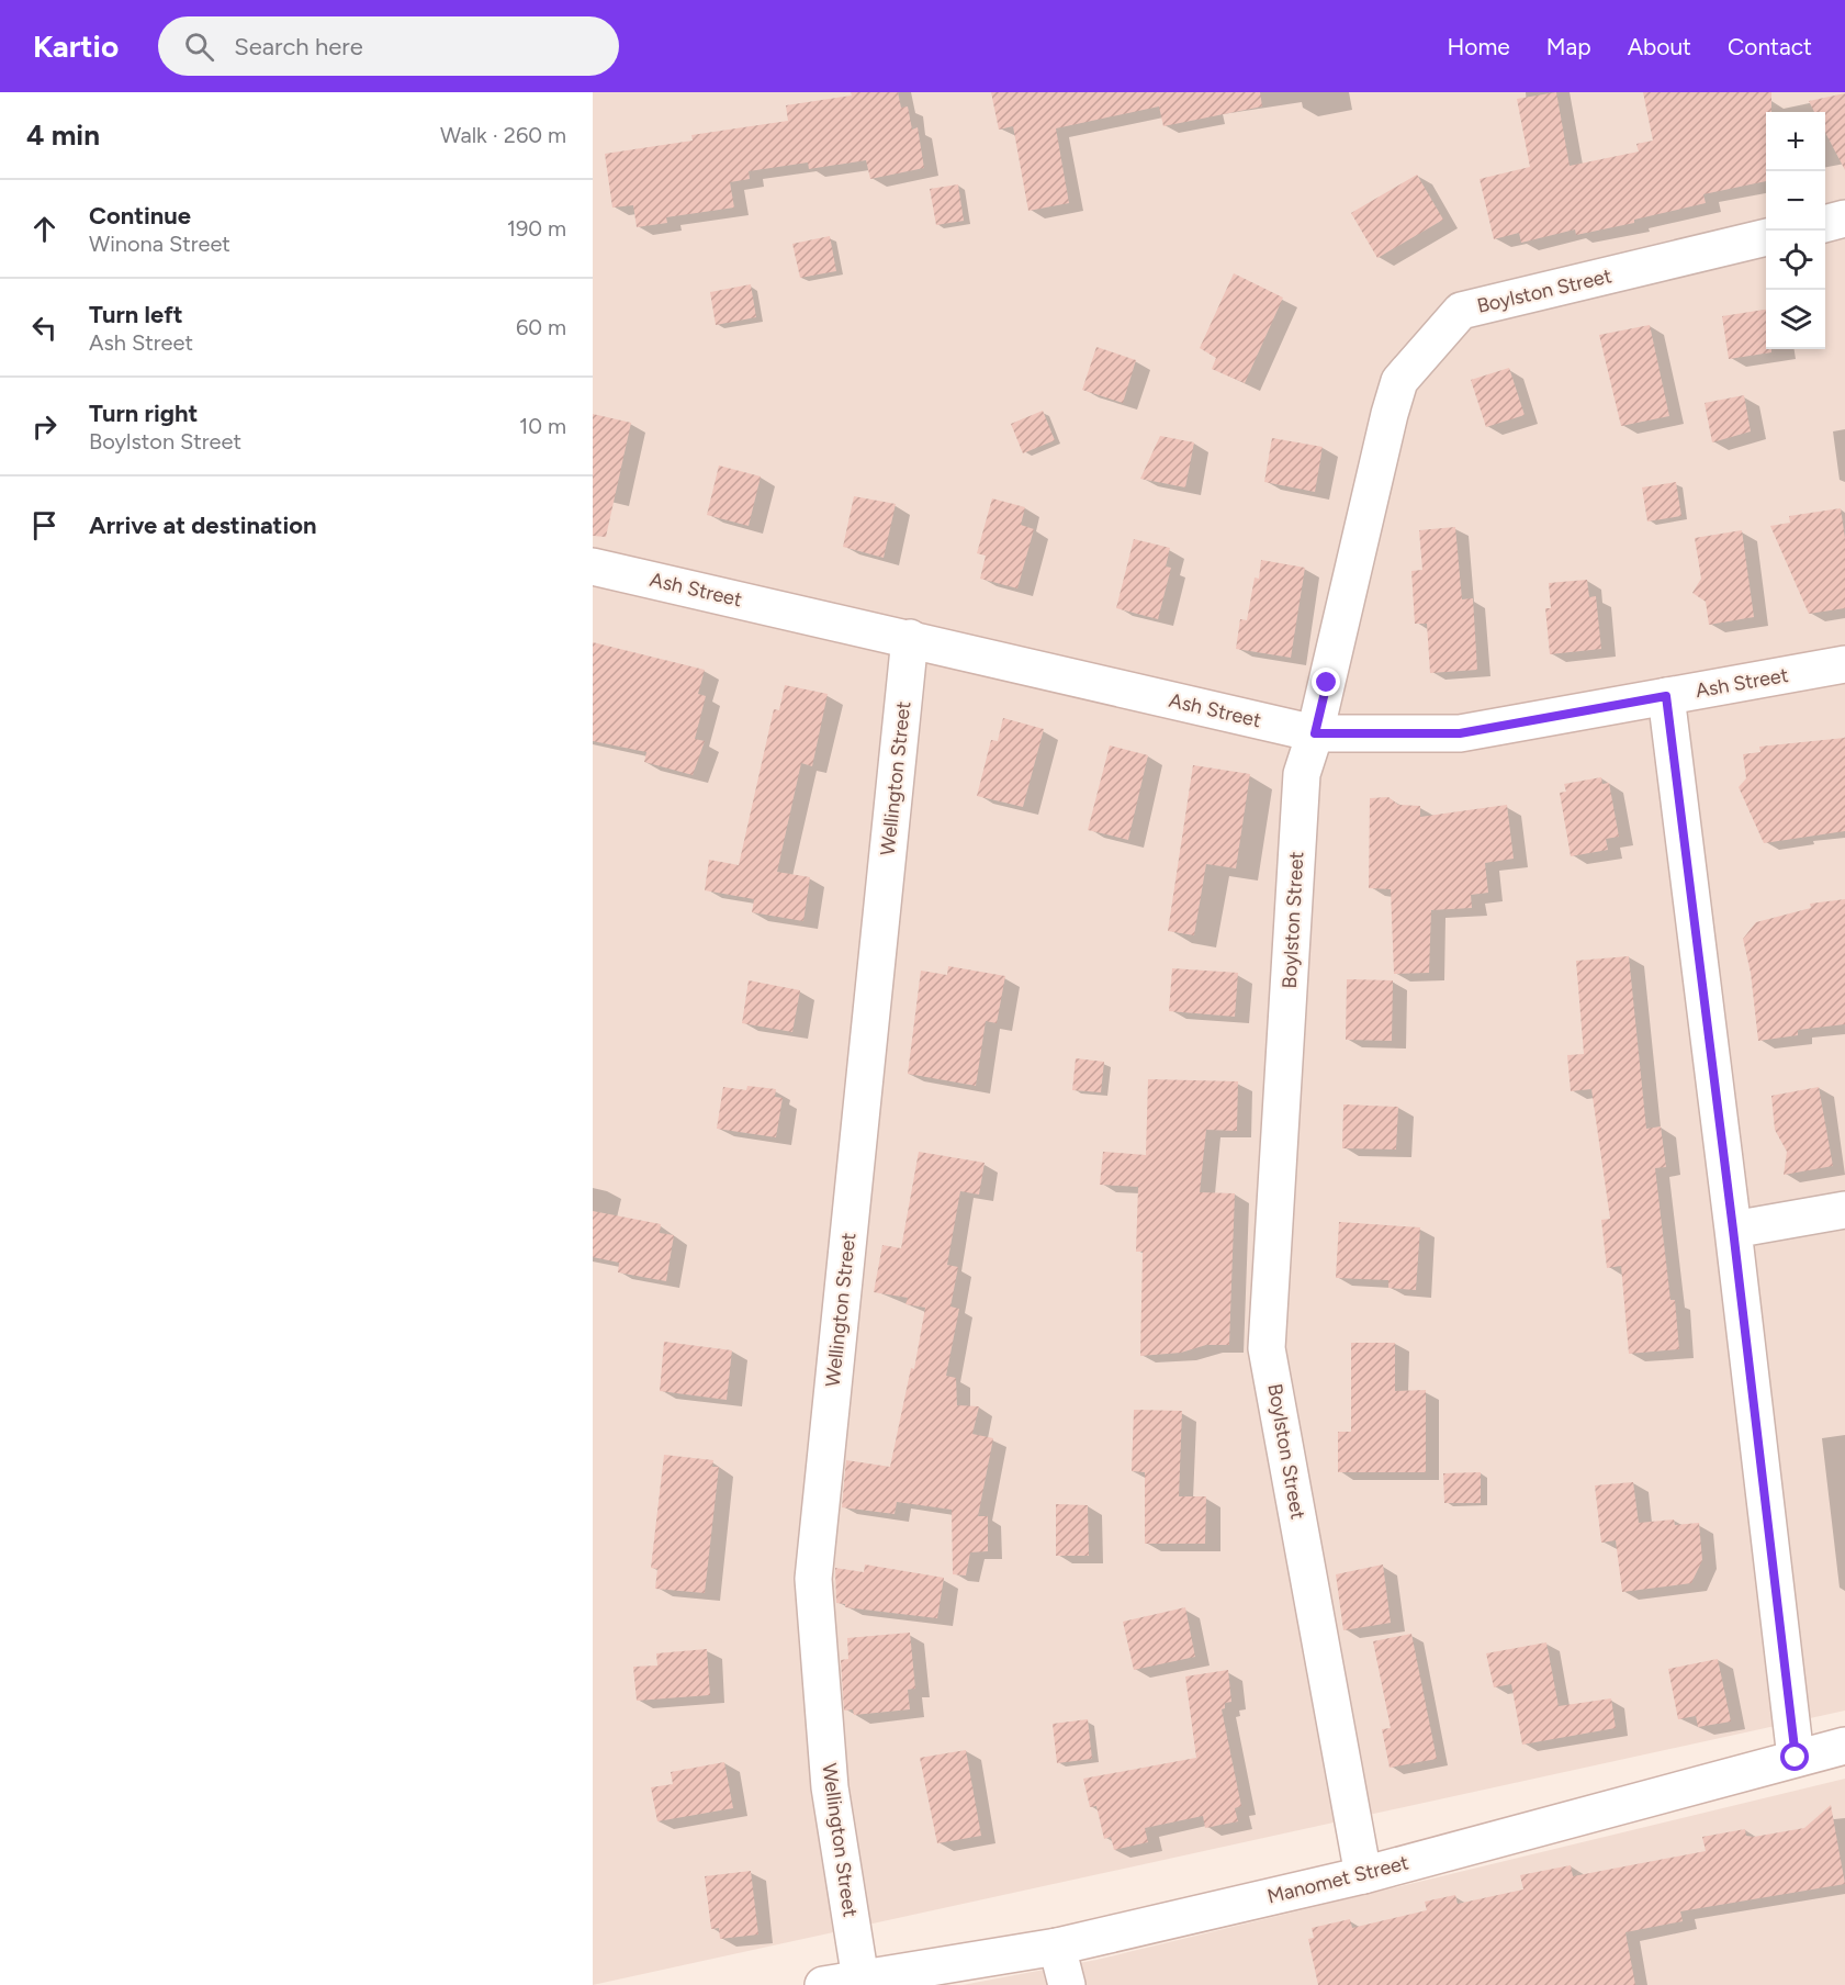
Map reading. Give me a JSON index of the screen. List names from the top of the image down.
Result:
{
  "streets": {
    "street": [
      "Boylston Street",
      "Ash Street",
      "Wellington Street",
      "Manomet Street"
    ]
  },
  "crossings": [
    ["Boylston Street", "Ash Street"],
    ["Boylston Street", "Manomet Street"],
    ["Ash Street", "Wellington Street"],
    ["Wellington Street", "Manomet Street"]
  ],
  "page": {
    "header": "Kartio",
    "search": "Search here",
    "nav": [
      "Home",
      "Map",
      "About",
      "Contact"
    ],
    "heading": ["4 min", "Walk · 260 m"],
    "map_buttons": ["+", "−"],
    "list": [
      ["Continue", "Winona Street", "190 m"],
      ["Turn left", "Ash Street", "60 m"],
      ["Turn right", "Boylston Street", "10 m"],
      "Arrive at destination"
    ]
  }
}
